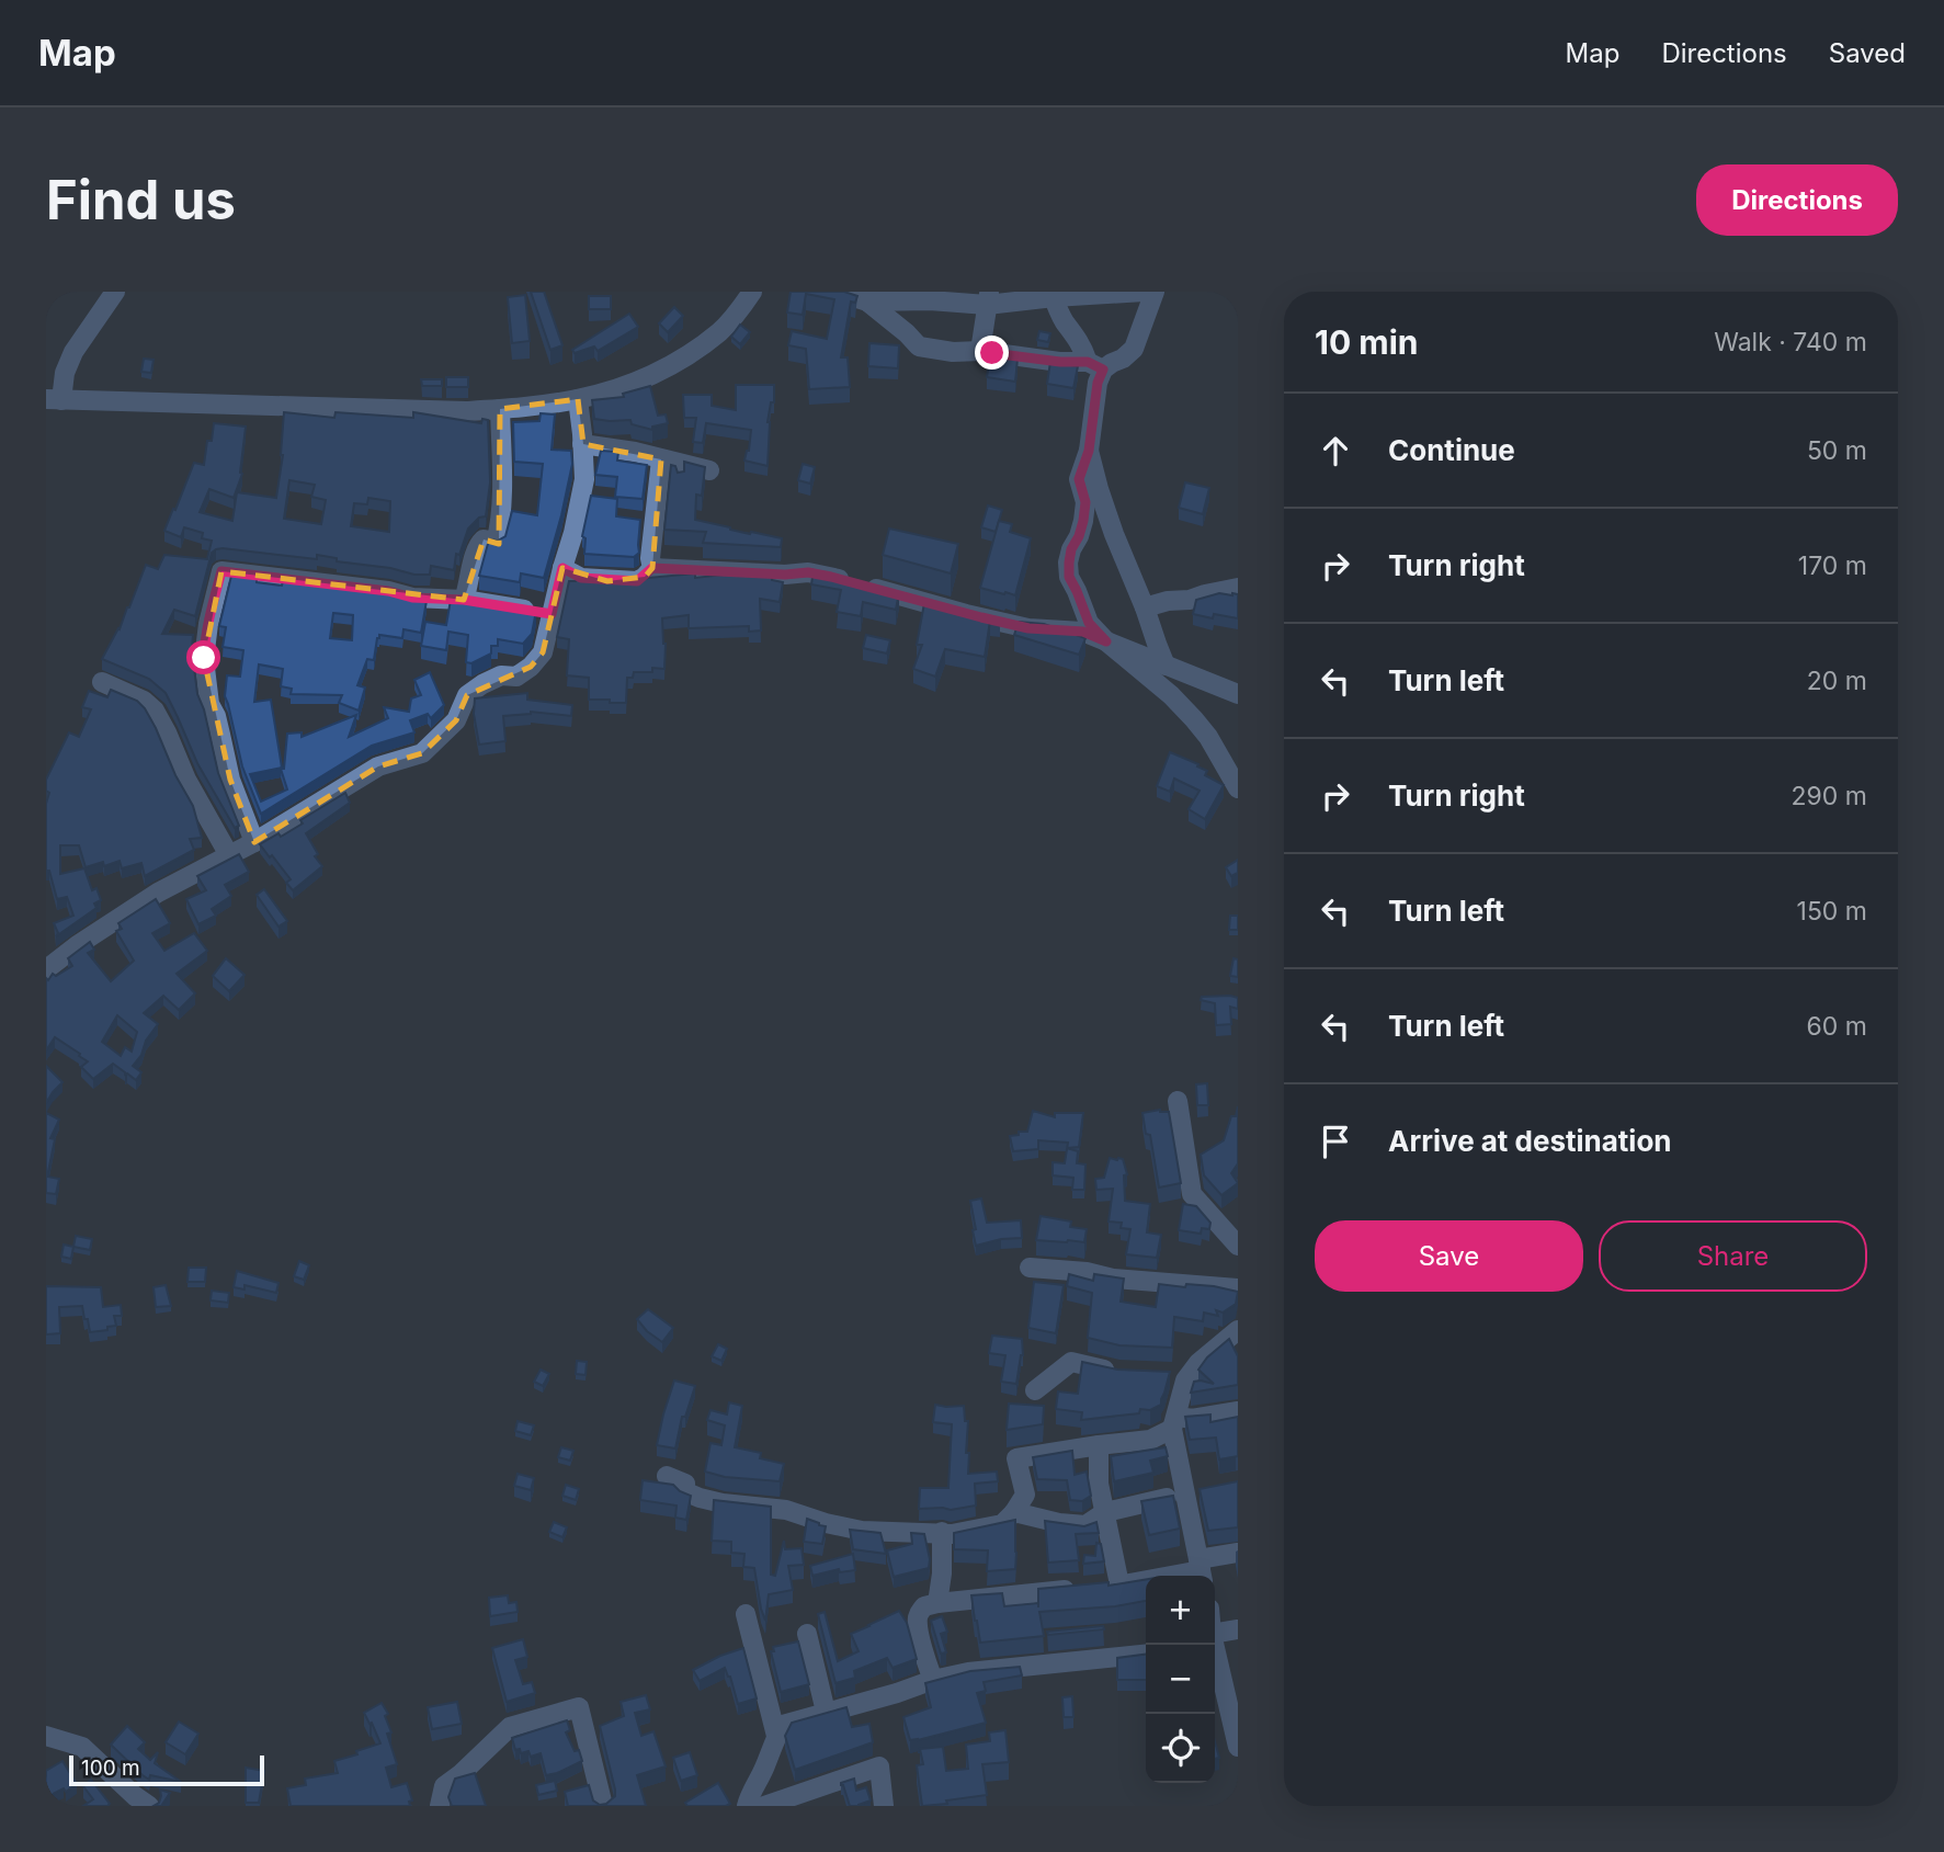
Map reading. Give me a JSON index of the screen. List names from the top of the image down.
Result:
{
  "scale_bar": "100 m",
  "page": {
    "header": "Map",
    "nav": ["Map", "Directions", "Saved"],
    "buttons": [
      "Directions",
      ["Save", "Share"]
    ],
    "title": "Find us",
    "heading": ["10 min", "Walk · 740 m"],
    "list": [
      ["Continue", "50 m"],
      ["Turn right", "170 m"],
      ["Turn left", "20 m"],
      ["Turn right", "290 m"],
      ["Turn left", "150 m"],
      ["Turn left", "60 m"],
      "Arrive at destination"
    ],
    "map_buttons": ["+", "−"],
    "scale": "100 m"
  }
}
